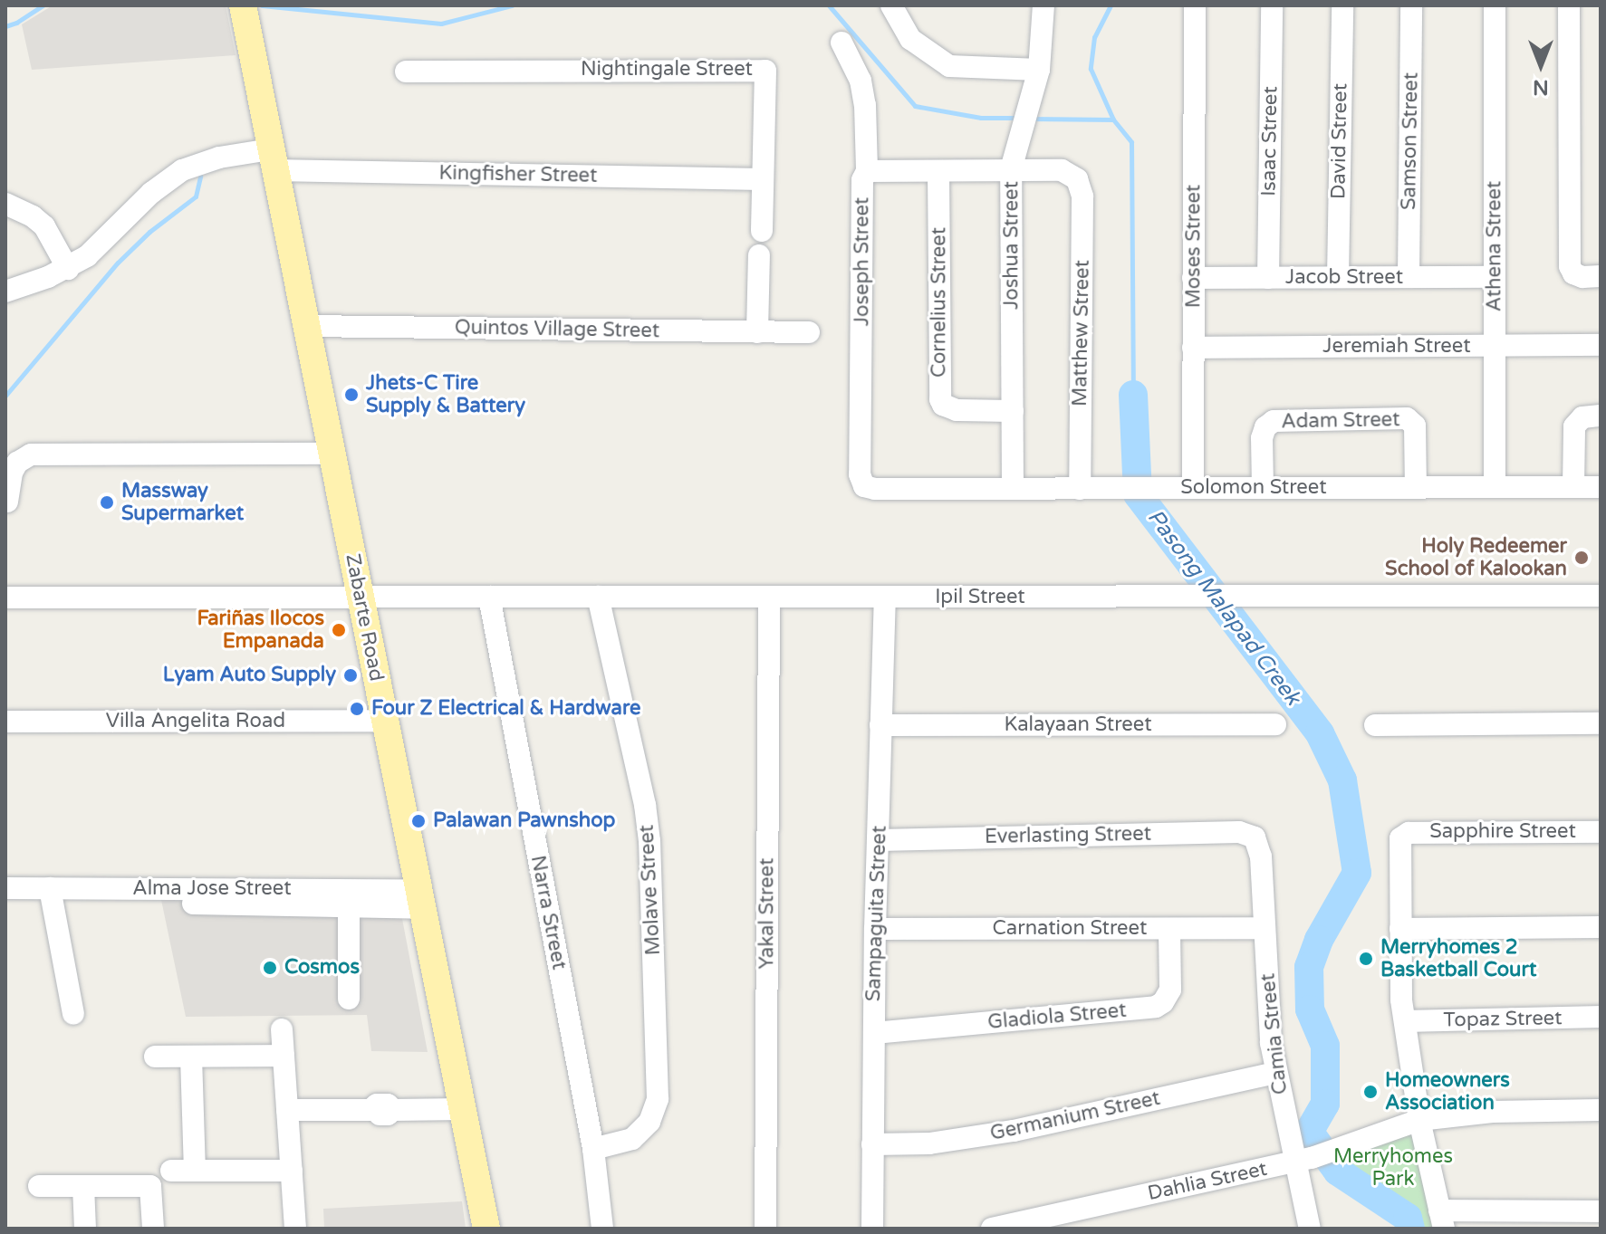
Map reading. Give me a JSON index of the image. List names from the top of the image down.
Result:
{
  "streets": {
    "main road": ["Zabarte Road"],
    "street": [
      "Nightingale Street",
      "Isaac Street",
      "David Street",
      "Samson Street",
      "Kingfisher Street",
      "Joshua Street",
      "Moses Street",
      "Athena Street",
      "Joseph Street",
      "Jacob Street",
      "Cornelius Street",
      "Quintos Village Street",
      "Matthew Street",
      "Jeremiah Street",
      "Adam Street",
      "Solomon Street",
      "Ipil Street",
      "Villa Angelita Road",
      "Kalayaan Street",
      "Sapphire Street",
      "Everlasting Street",
      "Alma Jose Street",
      "Molave Street",
      "Narra Street",
      "Yakal Street",
      "Sampaguita Street",
      "Carnation Street",
      "Gladiola Street",
      "Topaz Street",
      "Camia Street",
      "Germanium Street",
      "Dahlia Street"
    ]
  },
  "crossings": [
    ["Nightingale Street", "Kingfisher Street"],
    ["Isaac Street", "Jacob Street"],
    ["David Street", "Jacob Street"],
    ["Samson Street", "Jacob Street"],
    ["Kingfisher Street", "Zabarte Road"],
    ["Joshua Street", "Cornelius Street"],
    ["Joshua Street", "Matthew Street"],
    ["Joshua Street", "Solomon Street"],
    ["Moses Street", "Jacob Street"],
    ["Moses Street", "Jeremiah Street"],
    ["Moses Street", "Solomon Street"],
    ["Athena Street", "Jacob Street"],
    ["Athena Street", "Jeremiah Street"],
    ["Athena Street", "Solomon Street"],
    ["Joseph Street", "Solomon Street"],
    ["Quintos Village Street", "Zabarte Road"],
    ["Matthew Street", "Solomon Street"],
    ["Adam Street", "Solomon Street"],
    ["Ipil Street", "Zabarte Road"],
    ["Ipil Street", "Molave Street"],
    ["Ipil Street", "Narra Street"],
    ["Ipil Street", "Yakal Street"],
    ["Ipil Street", "Sampaguita Street"],
    ["Zabarte Road", "Villa Angelita Road"],
    ["Zabarte Road", "Alma Jose Street"],
    ["Kalayaan Street", "Sampaguita Street"],
    ["Everlasting Street", "Sampaguita Street"],
    ["Everlasting Street", "Camia Street"],
    ["Molave Street", "Narra Street"],
    ["Sampaguita Street", "Carnation Street"],
    ["Sampaguita Street", "Gladiola Street"],
    ["Sampaguita Street", "Germanium Street"],
    ["Carnation Street", "Gladiola Street"],
    ["Carnation Street", "Camia Street"],
    ["Camia Street", "Germanium Street"],
    ["Camia Street", "Dahlia Street"]
  ],
  "water": ["Pasong Malapad Creek"],
  "parks": ["Merryhomes Park"],
  "places": [
    "Jhets-C Tire Supply & Battery",
    "Massway Supermarket",
    "Holy Redeemer School of Kalookan",
    "Fariñas Ilocos Empanada",
    "Lyam Auto Supply",
    "Four Z Electrical & Hardware",
    "Palawan Pawnshop",
    "Merryhomes 2 Basketball Court",
    "Cosmos",
    "Homeowners Association"
  ],
  "north": "bottom"
}
